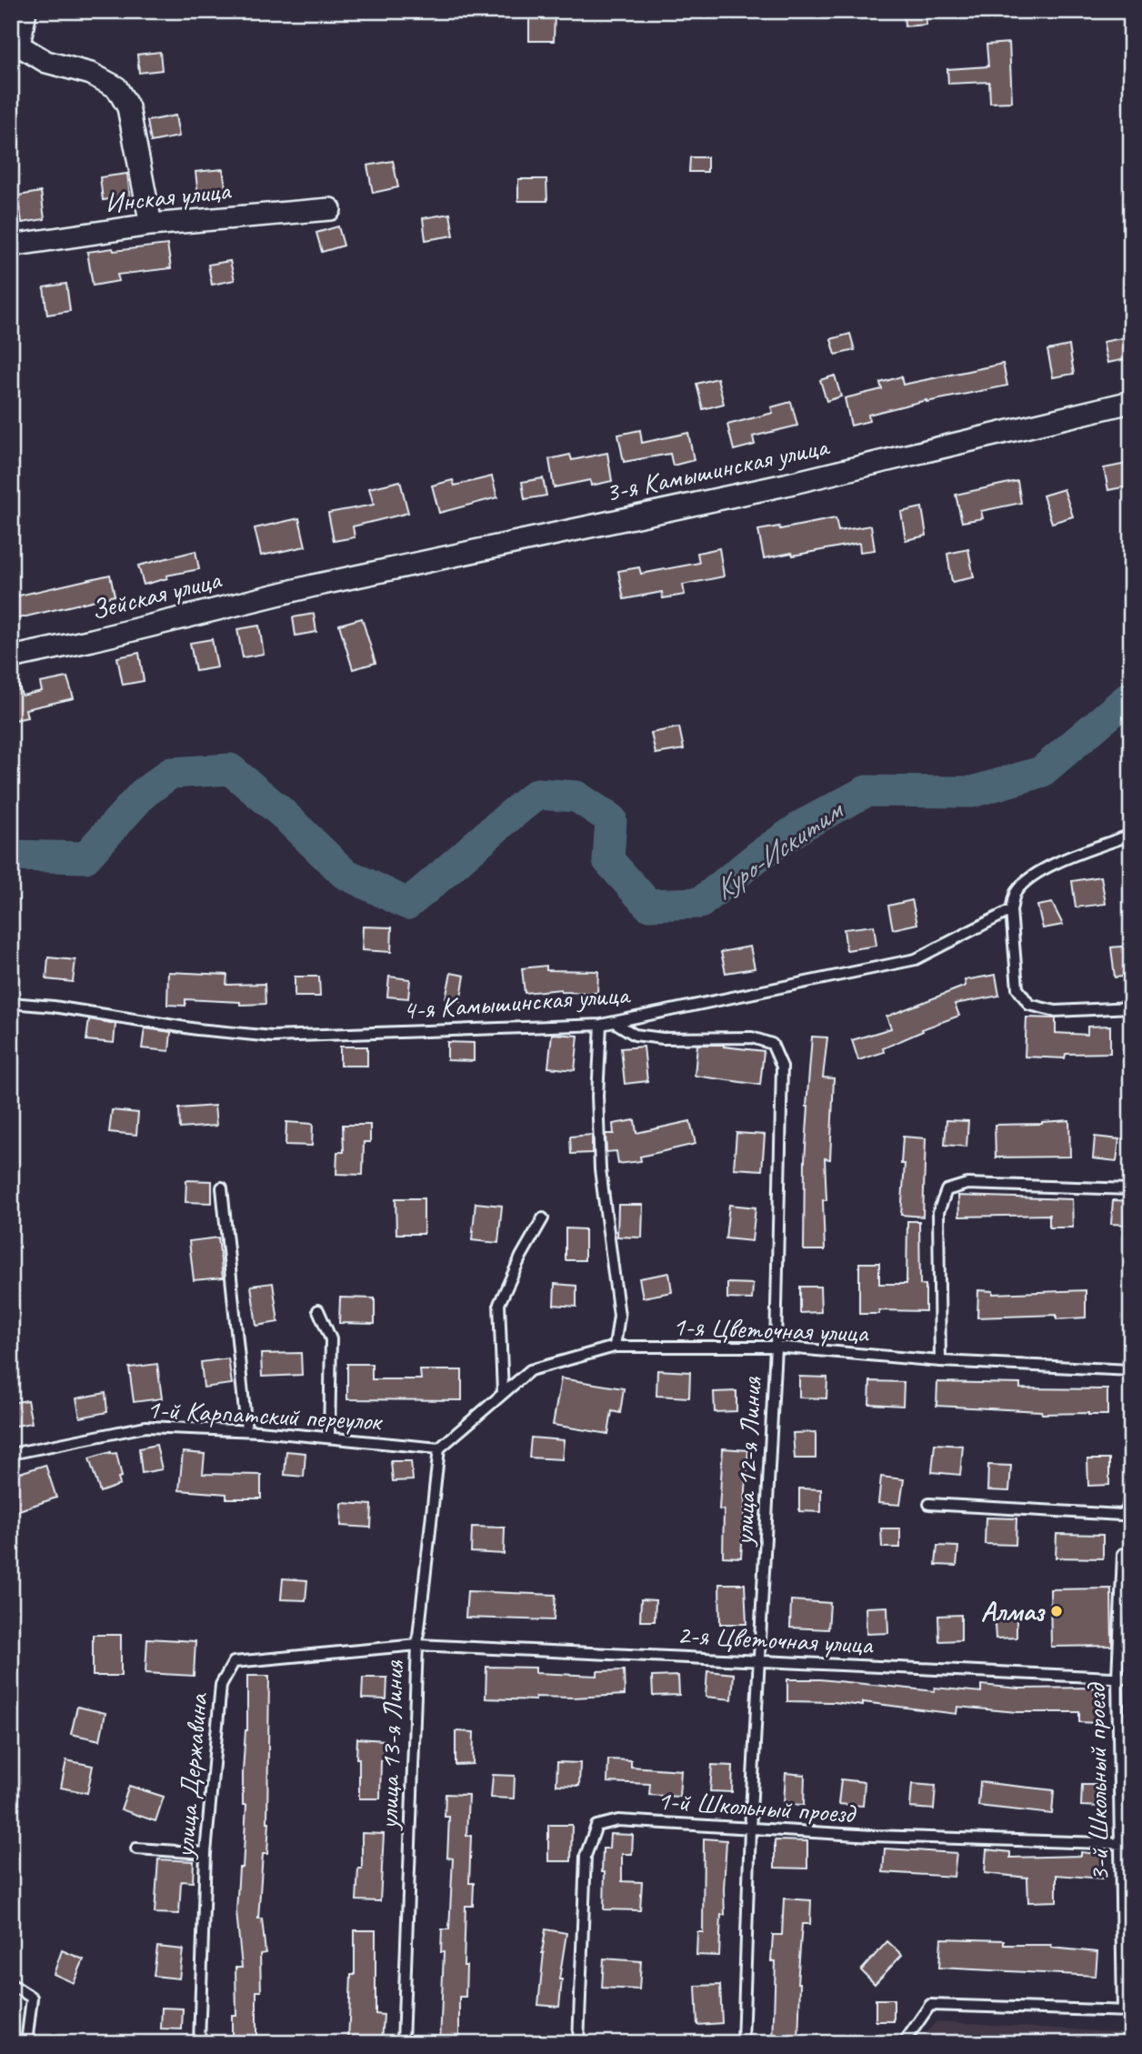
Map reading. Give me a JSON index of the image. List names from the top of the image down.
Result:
{
  "streets": {
    "street": ["Инская улица", "3-я Камышинская улица", "Зейская улица"],
    "lane": [
      "4-я Камышинская улица",
      "1-я Цветочная улица",
      "1-й Карпатский переулок",
      "улица 12-я Линия",
      "2-я Цветочная улица",
      "улица 13-я Линия",
      "улица Державина",
      "3-й Школьный проезд",
      "1-й Школьный проезд"
    ]
  },
  "crossings": [
    ["3-я Камышинская улица", "Зейская улица"],
    ["4-я Камышинская улица", "улица 12-я Линия"],
    ["1-я Цветочная улица", "1-й Карпатский переулок"],
    ["1-я Цветочная улица", "улица 12-я Линия"],
    ["1-я Цветочная улица", "улица 13-я Линия"],
    ["1-й Карпатский переулок", "улица 13-я Линия"],
    ["улица 12-я Линия", "2-я Цветочная улица"],
    ["улица 12-я Линия", "1-й Школьный проезд"],
    ["2-я Цветочная улица", "улица 13-я Линия"],
    ["2-я Цветочная улица", "улица Державина"],
    ["2-я Цветочная улица", "3-й Школьный проезд"],
    ["улица 13-я Линия", "улица Державина"],
    ["3-й Школьный проезд", "1-й Школьный проезд"]
  ],
  "water": ["Куро-Искитим"],
  "places": ["Алмаз"]
}
